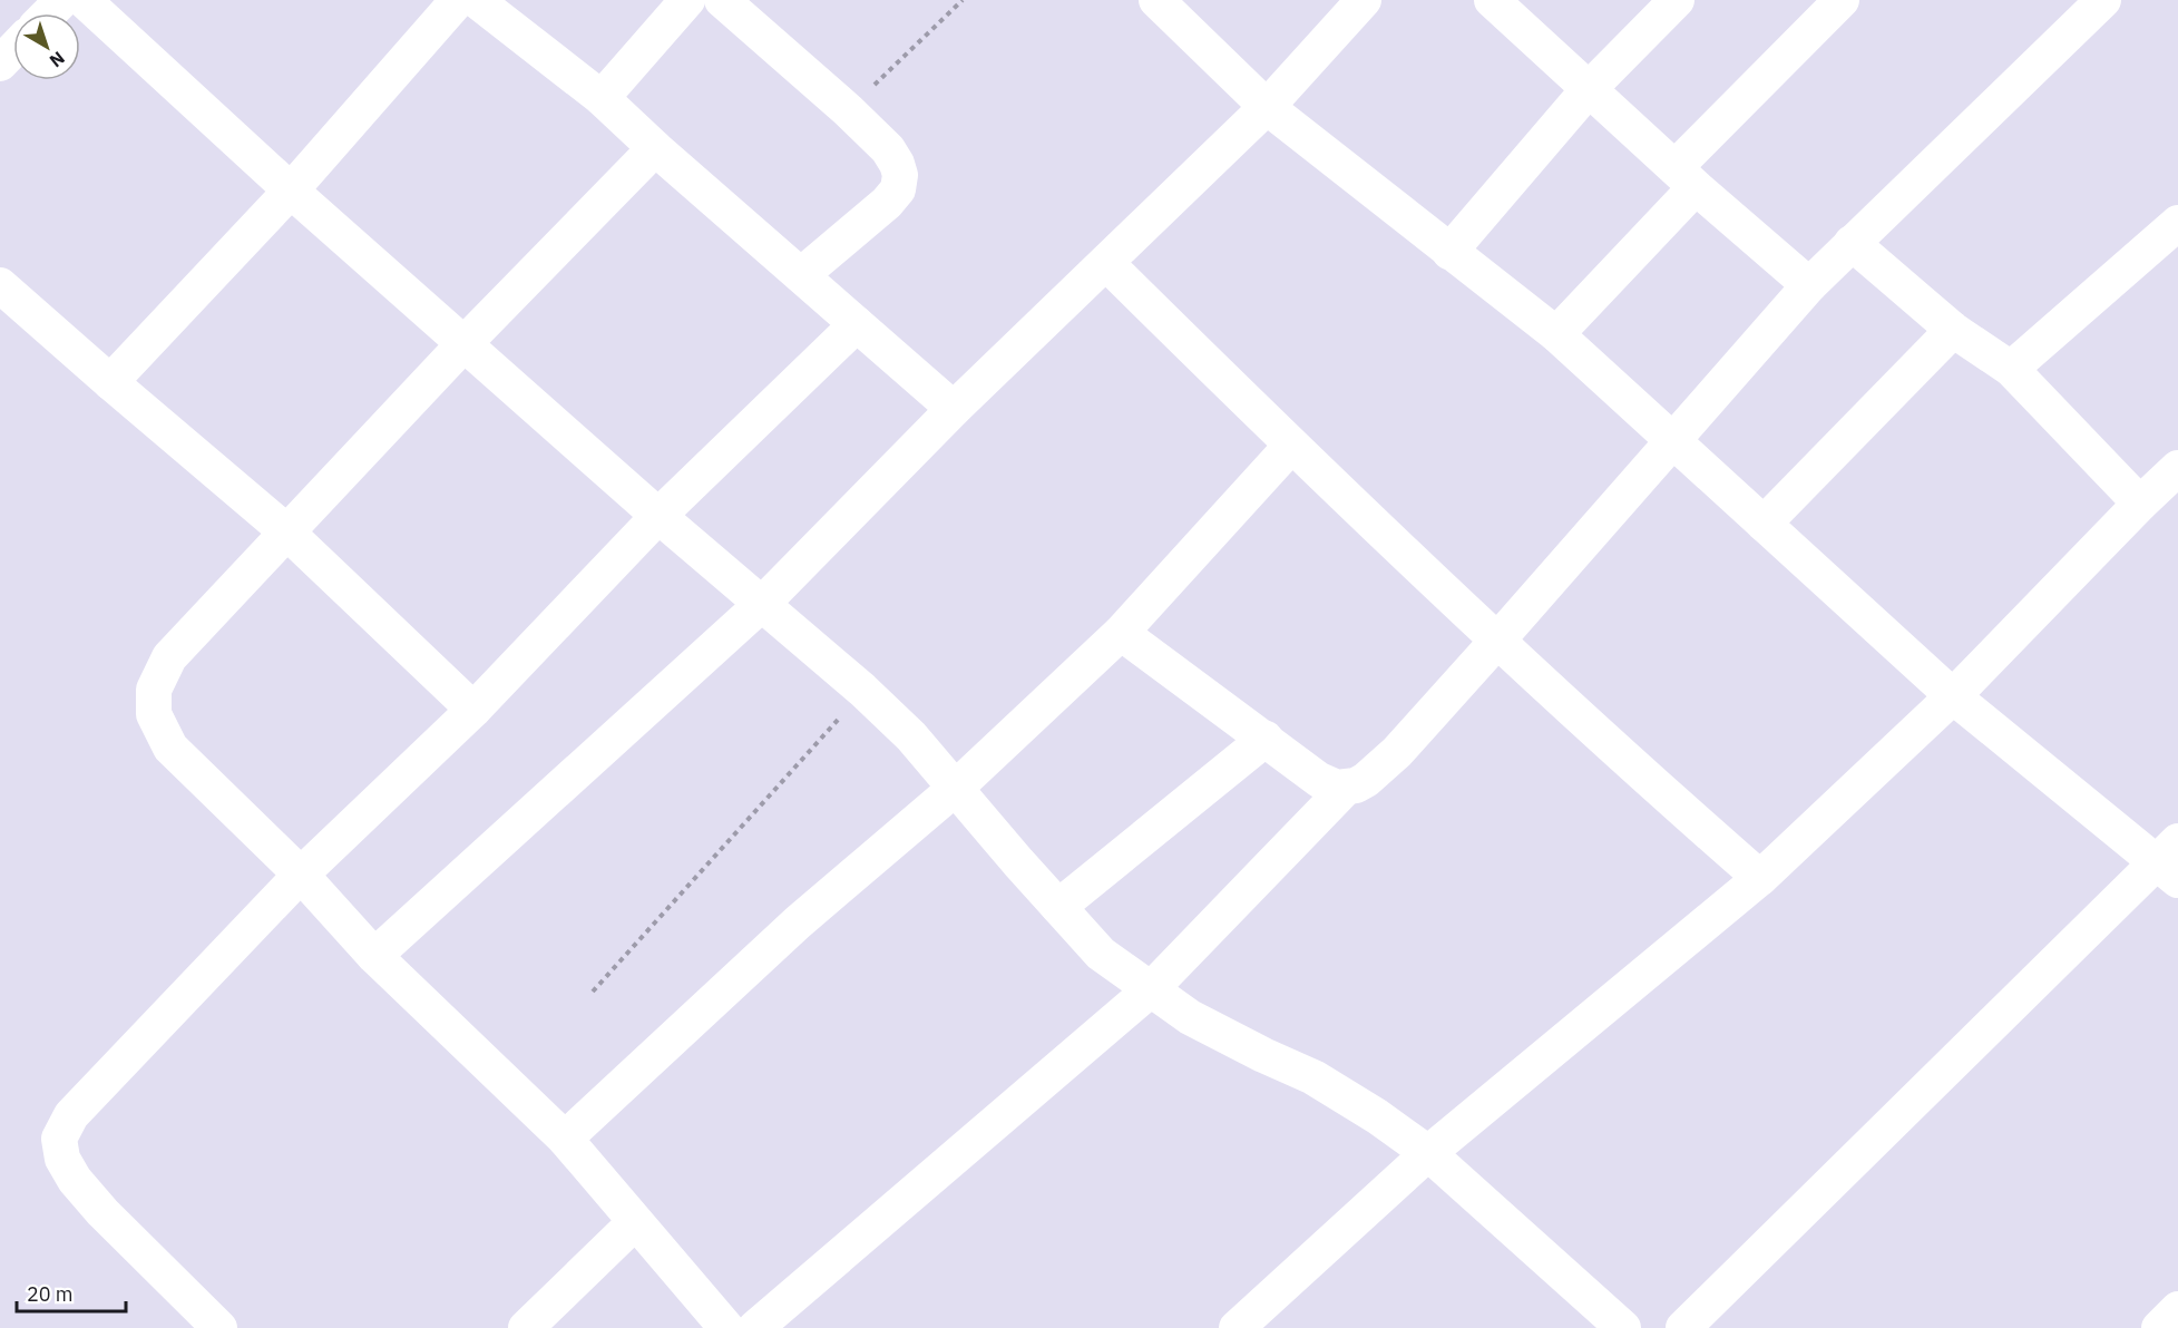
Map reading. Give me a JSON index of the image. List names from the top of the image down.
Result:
{
  "scale_bar": "20 m",
  "north": "bottom right"
}
